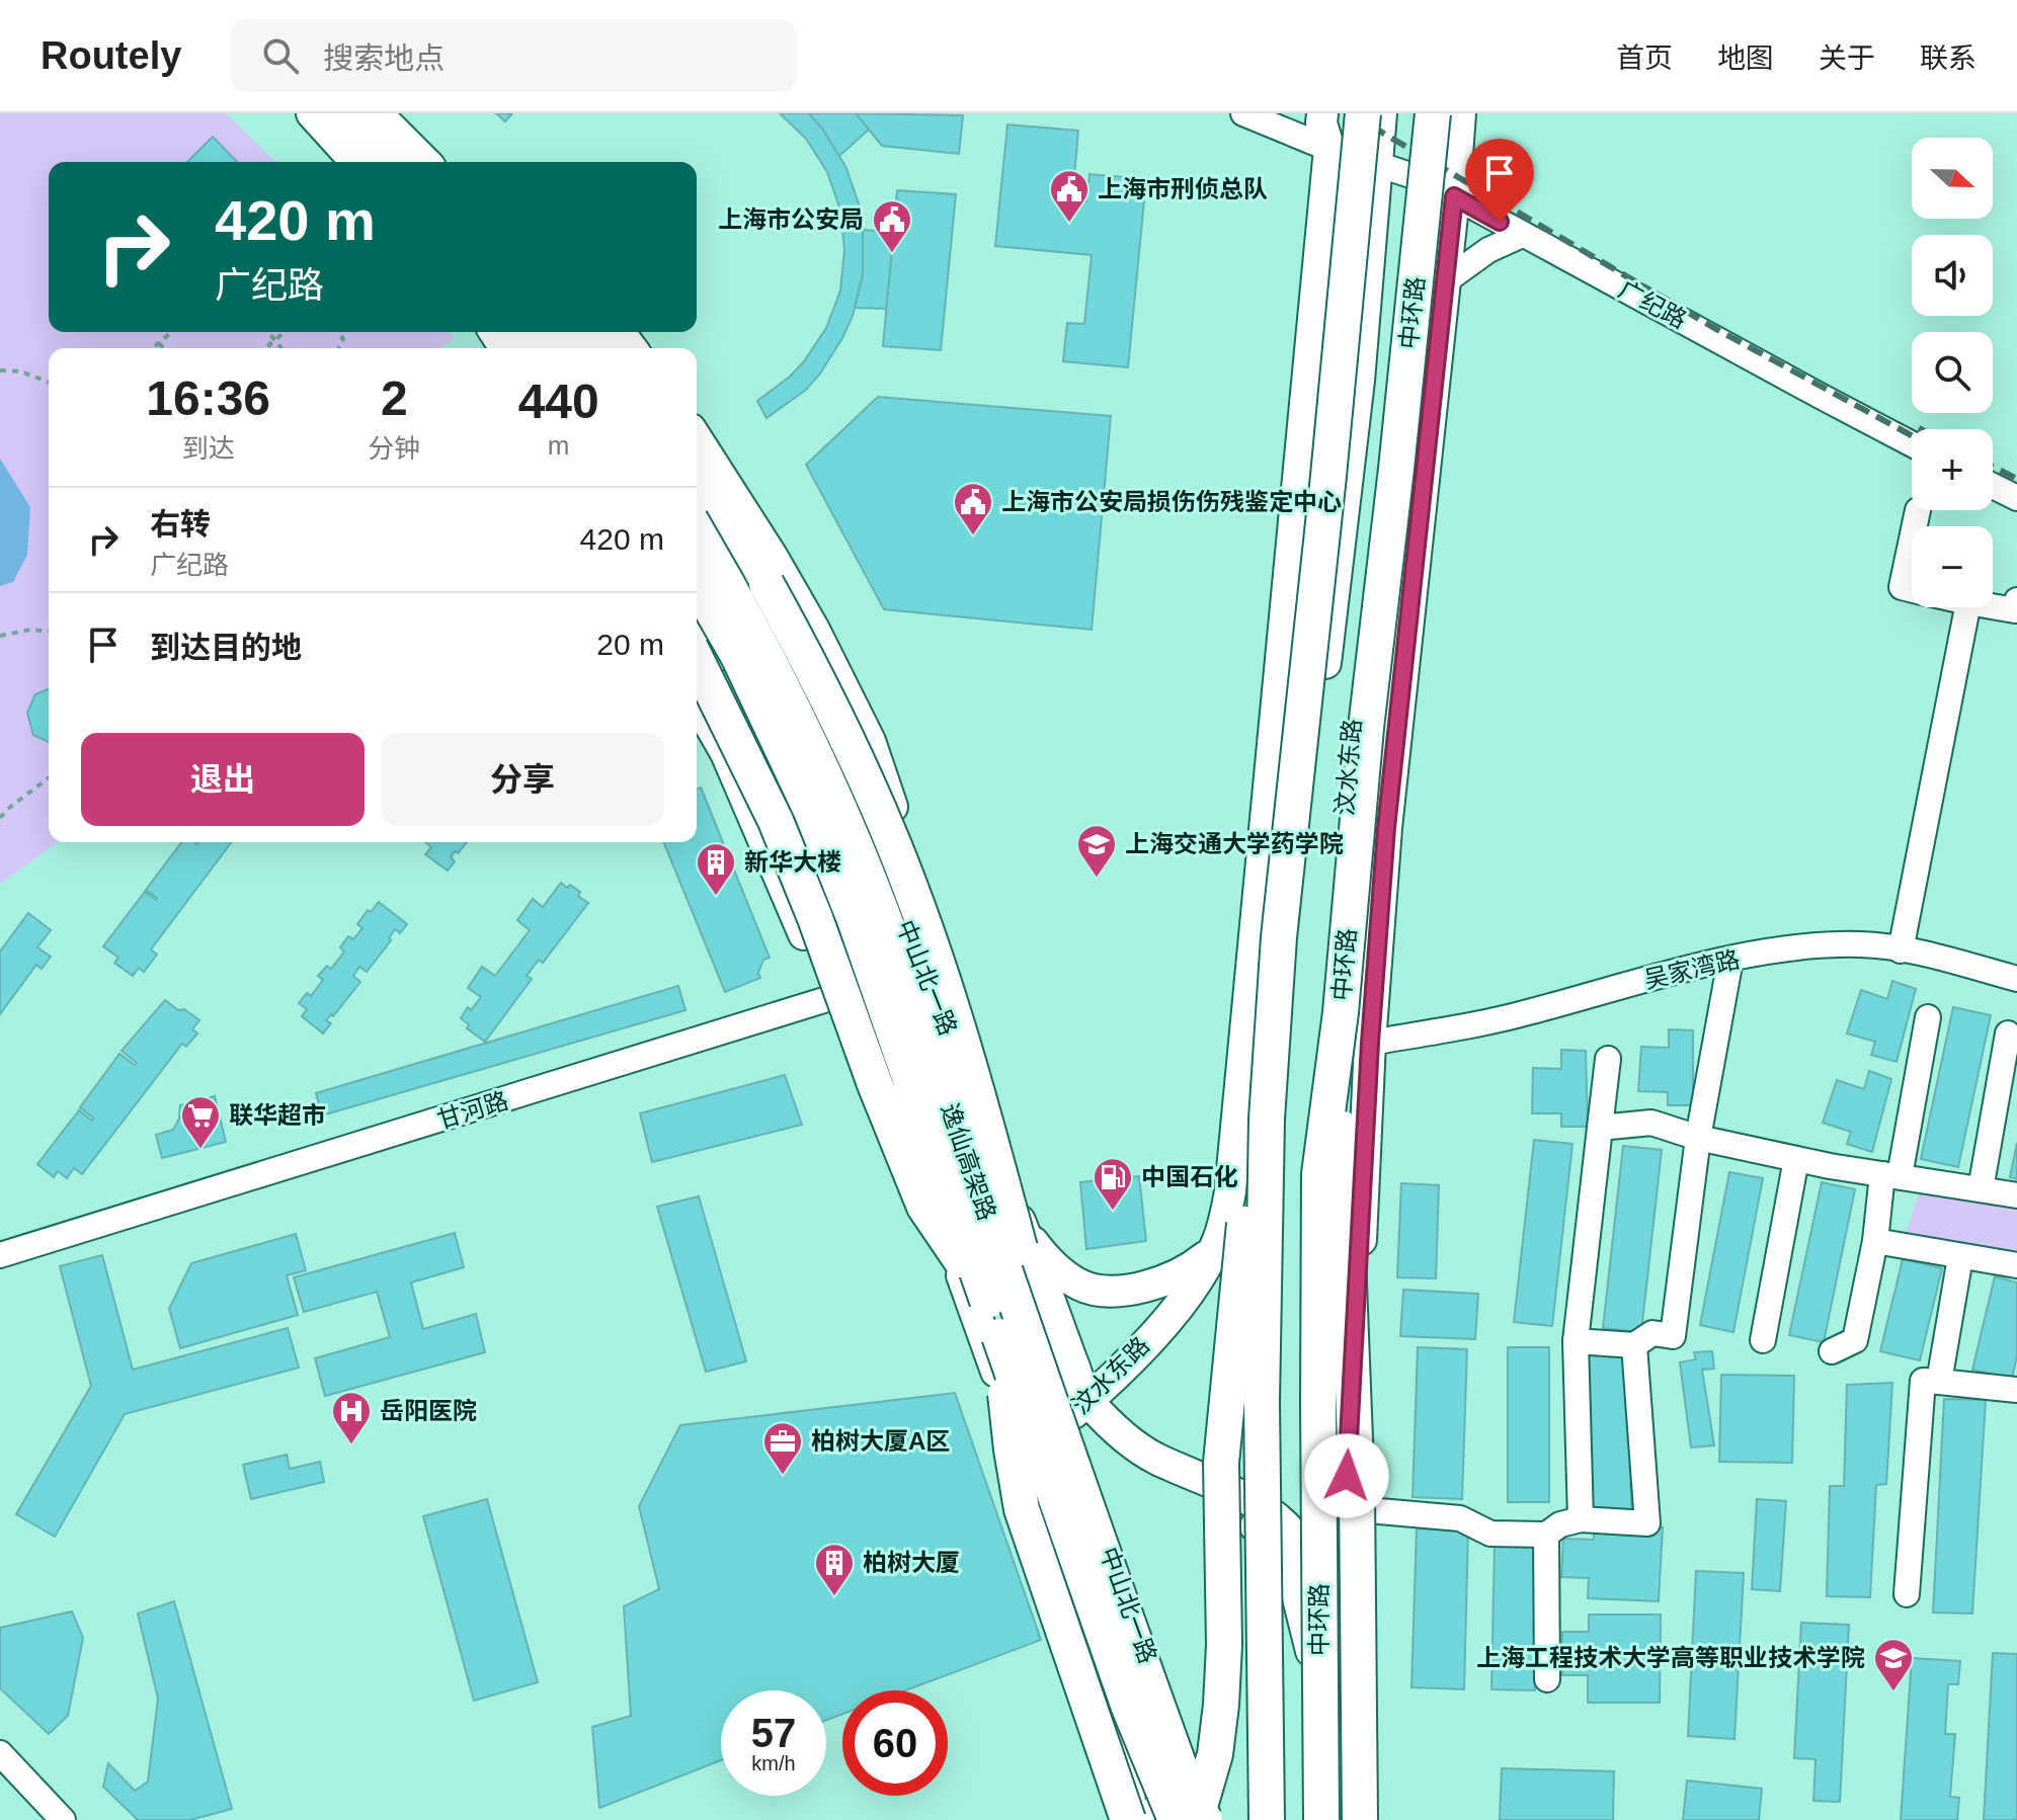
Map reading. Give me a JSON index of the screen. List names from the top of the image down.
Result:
{
  "streets": {
    "highway": ["中环路", "逸仙高架路"],
    "main road": ["汶水东路", "中山北一路"],
    "street": ["广纪路", "吴家湾路", "甘河路"]
  },
  "crossings": [
    ["广纪路", "汶水东路"],
    ["汶水东路", "吴家湾路"],
    ["汶水东路", "中山北一路"],
    ["中山北一路", "甘河路"],
    ["中山北一路", "逸仙高架路"]
  ],
  "places": {
    "public building": ["上海市刑侦总队", "上海市公安局", "上海市公安局损伤伤残鉴定中心"],
    "school or university": ["上海交通大学药学院", "上海工程技术大学高等职业技术学院"],
    "building": ["新华大楼", "柏树大厦"],
    "supermarket": ["联华超市"],
    "fuel station": ["中国石化"],
    "hospital": ["岳阳医院"],
    "office": ["柏树大厦A区"]
  },
  "north": "right",
  "page": {
    "header": "Routely",
    "search": "搜索地点",
    "nav": [
      "首页",
      "地图",
      "关于",
      "联系"
    ],
    "map_buttons": ["+", "−"],
    "turn": ["420 m", "广纪路"],
    "eta": [
      "16:36",
      "到达",
      "2",
      "分钟",
      "440",
      "m"
    ],
    "list": [
      {
        "name": "右转",
        "note": "广纪路",
        "value": "420 m"
      },
      {
        "name": "到达目的地",
        "value": "20 m"
      }
    ],
    "buttons": ["退出", "分享"],
    "speed": "57 km/h",
    "limit": "60"
  }
}
